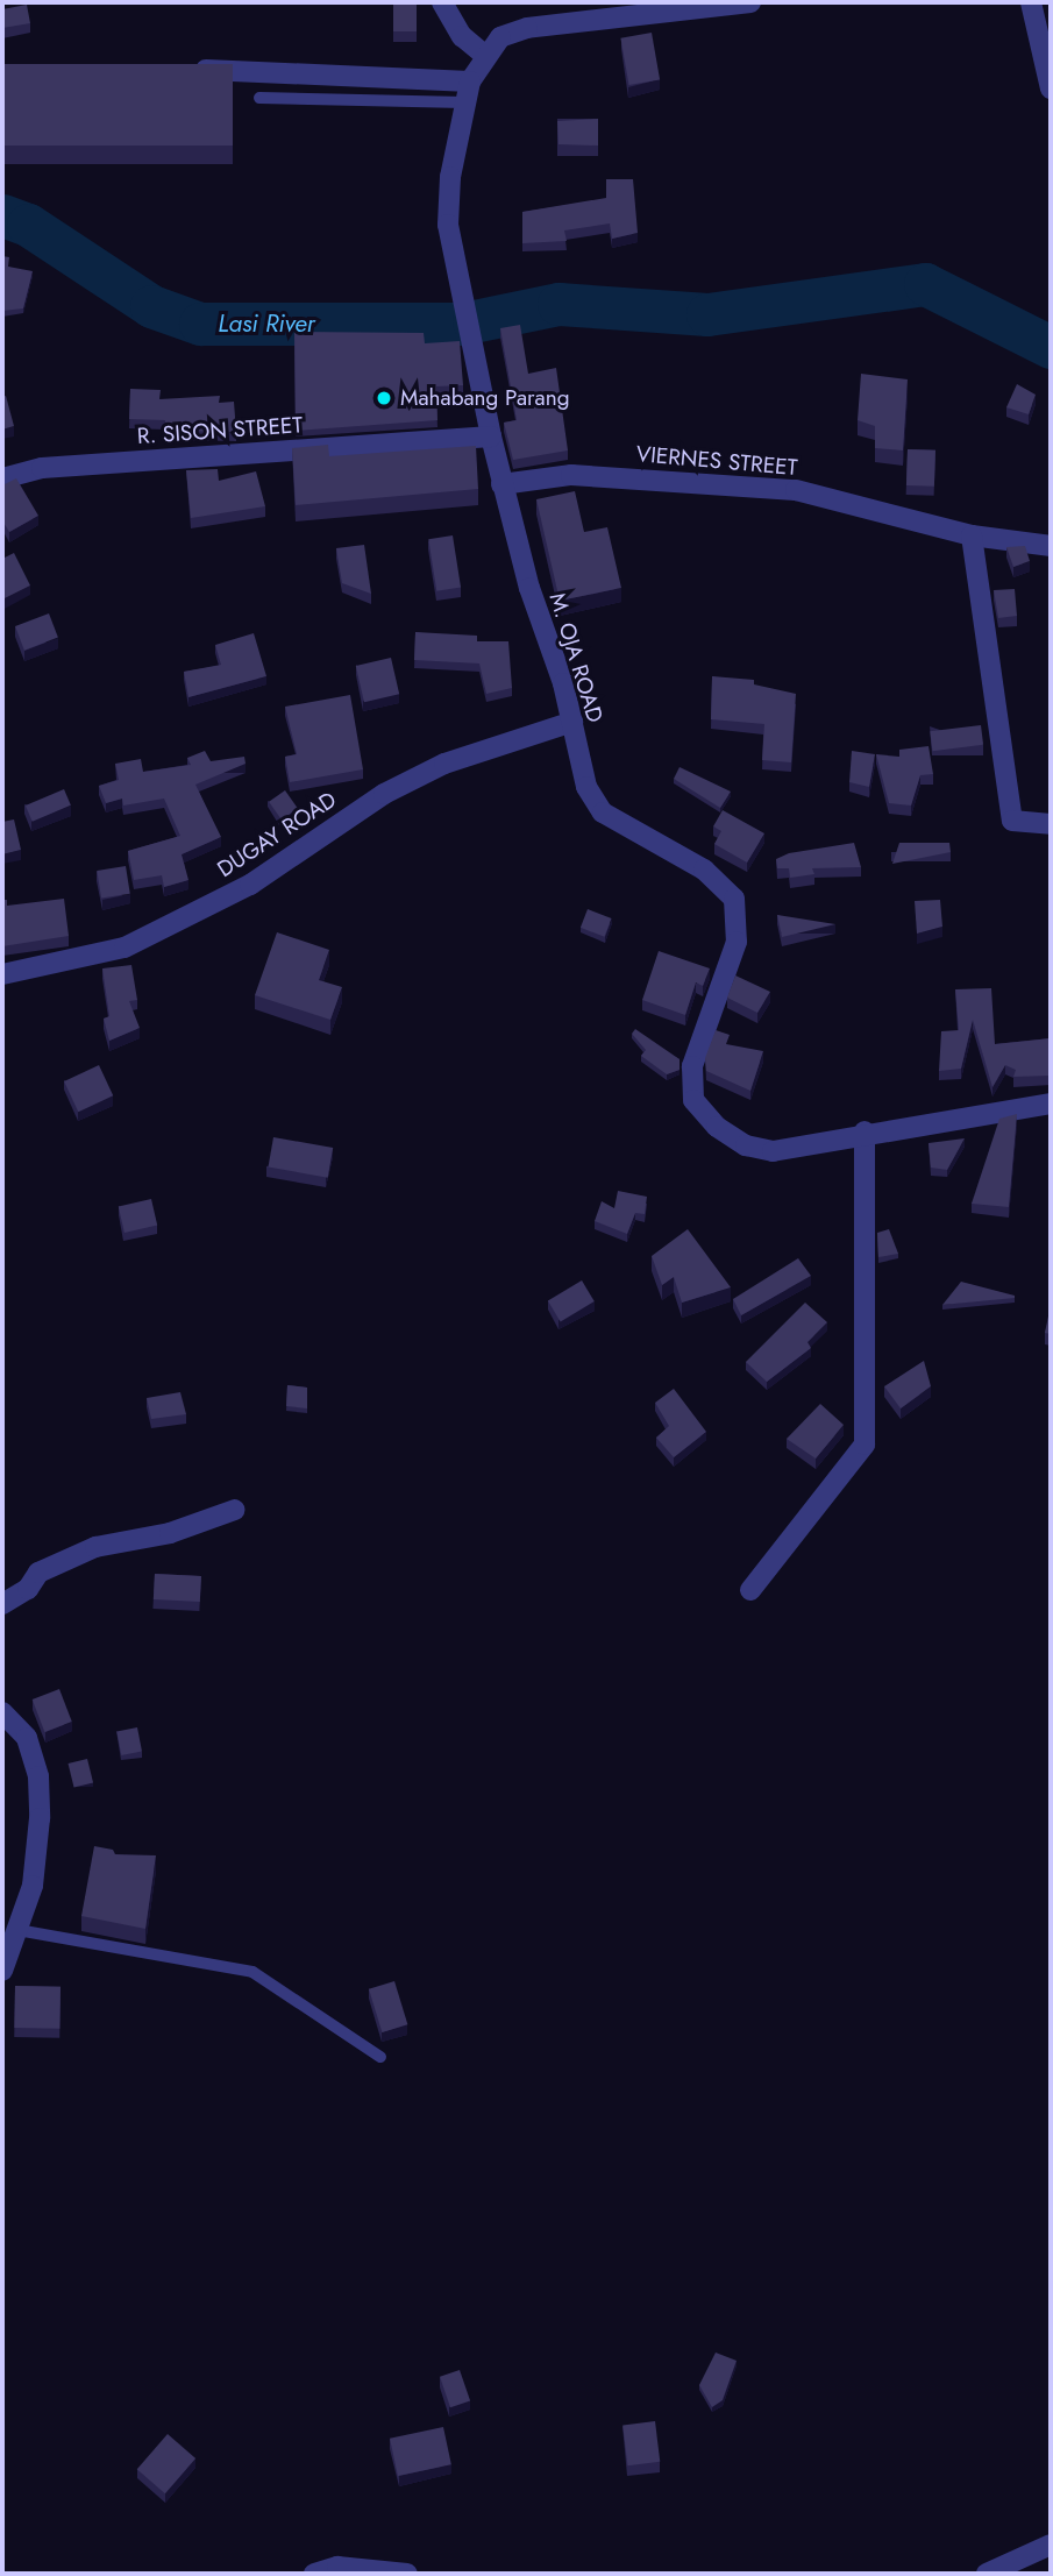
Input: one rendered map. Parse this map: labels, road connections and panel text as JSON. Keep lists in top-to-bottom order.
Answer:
{
  "streets": {
    "street": [
      "R. SISON STREET",
      "VIERNES STREET",
      "M. OJA ROAD",
      "DUGAY ROAD"
    ]
  },
  "crossings": [
    ["R. SISON STREET", "M. OJA ROAD"],
    ["VIERNES STREET", "M. OJA ROAD"],
    ["M. OJA ROAD", "DUGAY ROAD"]
  ],
  "water": ["Lasi River"],
  "places": ["Mahabang Parang"]
}
